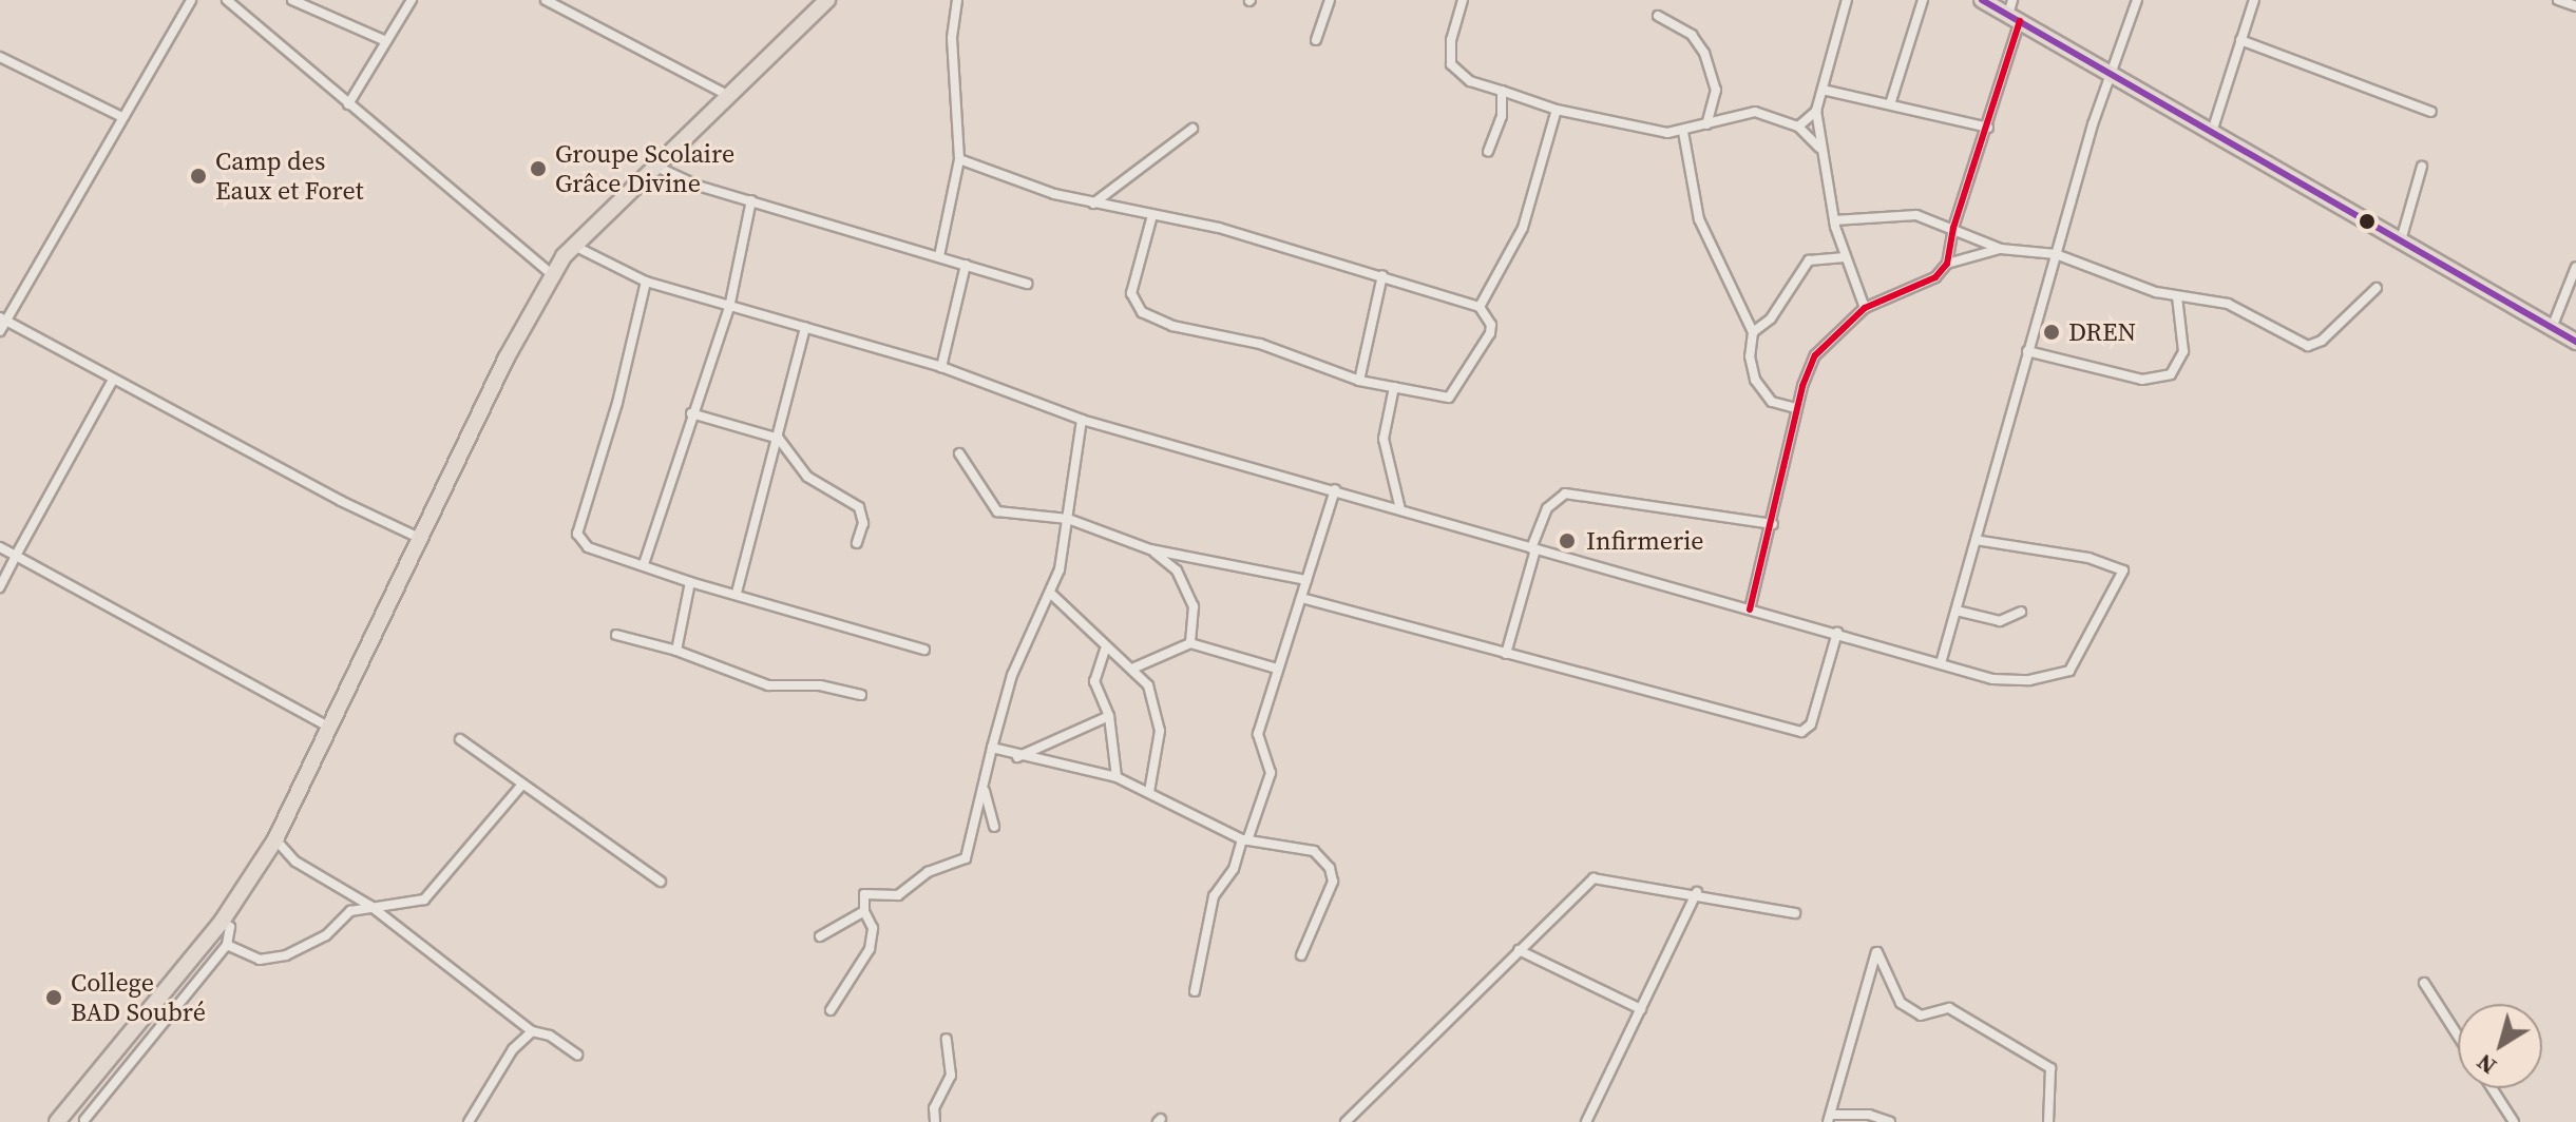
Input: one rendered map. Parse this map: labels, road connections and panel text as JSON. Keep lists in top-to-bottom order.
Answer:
{
  "places": [
    "Groupe Scolaire Grâce Divine",
    "Camp des Eaux et Foret",
    "DREN",
    "Infirmerie",
    "College BAD Soubré"
  ],
  "north": "bottom left"
}
